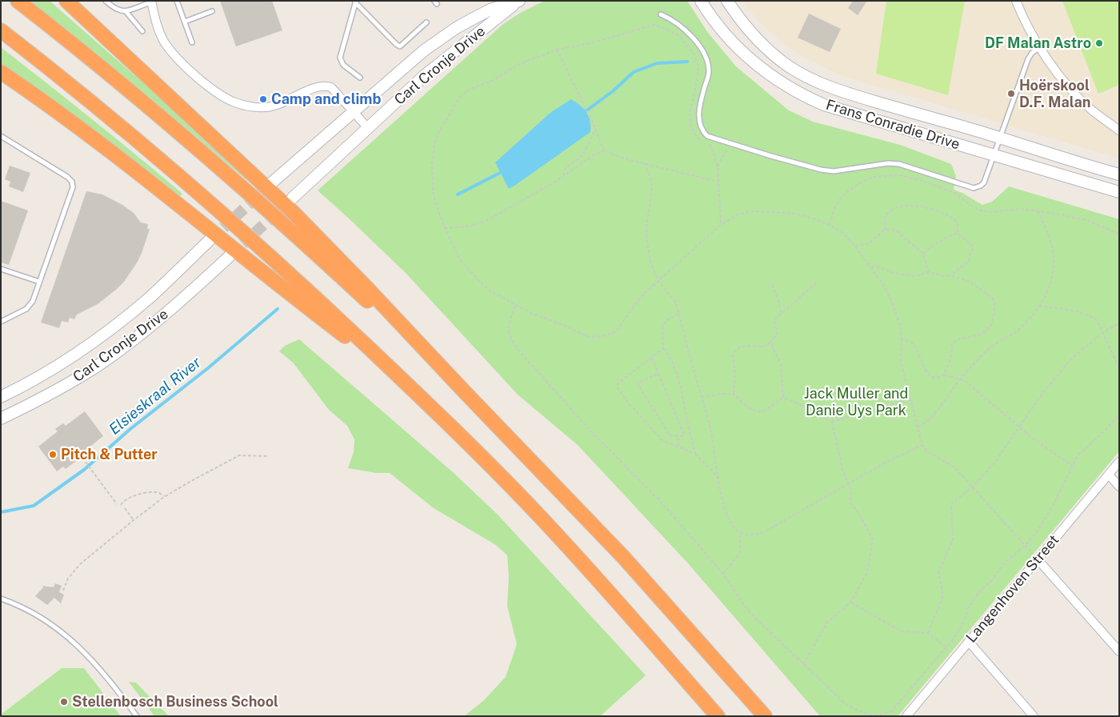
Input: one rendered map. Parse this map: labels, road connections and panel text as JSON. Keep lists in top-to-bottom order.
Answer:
{
  "streets": {
    "main road": ["Carl Cronje Drive", "Frans Conradie Drive"],
    "street": ["Langenhoven Street"]
  },
  "water": ["Elsieskraal River"],
  "parks": ["Jack Muller and Danie Uys Park"],
  "places": [
    "DF Malan Astro",
    "Hoërskool D.F. Malan",
    "Camp and climb",
    "Pitch & Putter",
    "Stellenbosch Business School"
  ]
}
